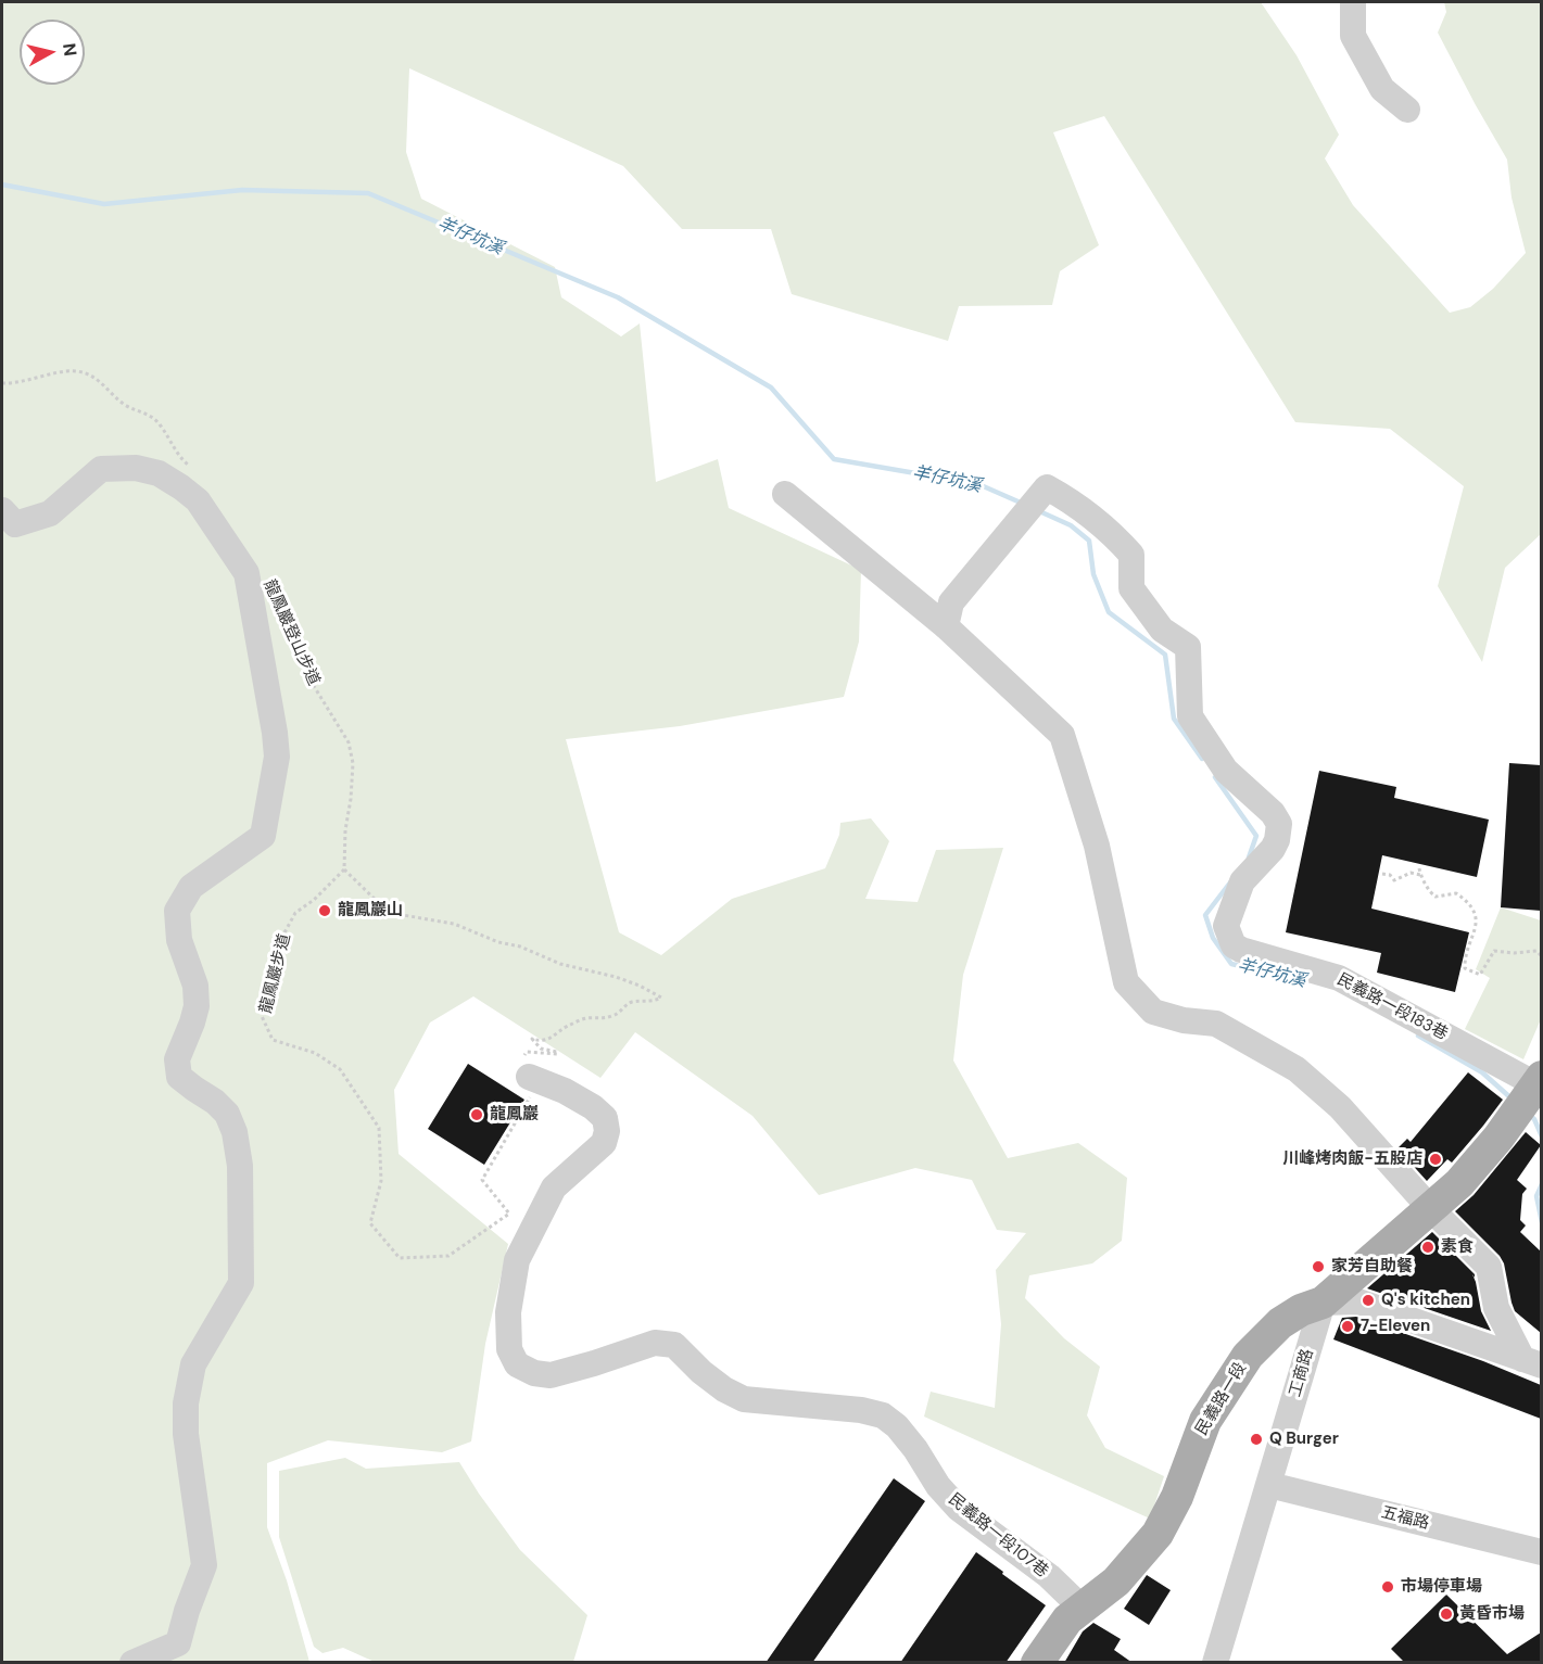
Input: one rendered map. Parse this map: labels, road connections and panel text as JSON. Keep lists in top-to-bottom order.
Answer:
{
  "streets": {
    "main road": ["民義路一段"],
    "street": [
      "民義路一段183巷",
      "工商路",
      "五福路",
      "民義路一段107巷"
    ],
    "path": ["龍鳳巖登山步道", "龍鳳巖步道"]
  },
  "crossings": [
    ["龍鳳巖登山步道", "龍鳳巖步道"],
    ["龍鳳巖步道", "民義路一段107巷"],
    ["民義路一段183巷", "民義路一段"],
    ["工商路", "民義路一段"],
    ["工商路", "五福路"],
    ["民義路一段", "民義路一段107巷"]
  ],
  "water": ["羊仔坑溪"],
  "places": [
    "龍鳳巖山",
    "龍鳳巖",
    "川峰烤肉飯-五股店",
    "素食",
    "家芳自助餐",
    "Q's kitchen",
    "7-Eleven",
    "Q Burger",
    "市場停車場",
    "黃昏市場"
  ],
  "north": "right"
}
